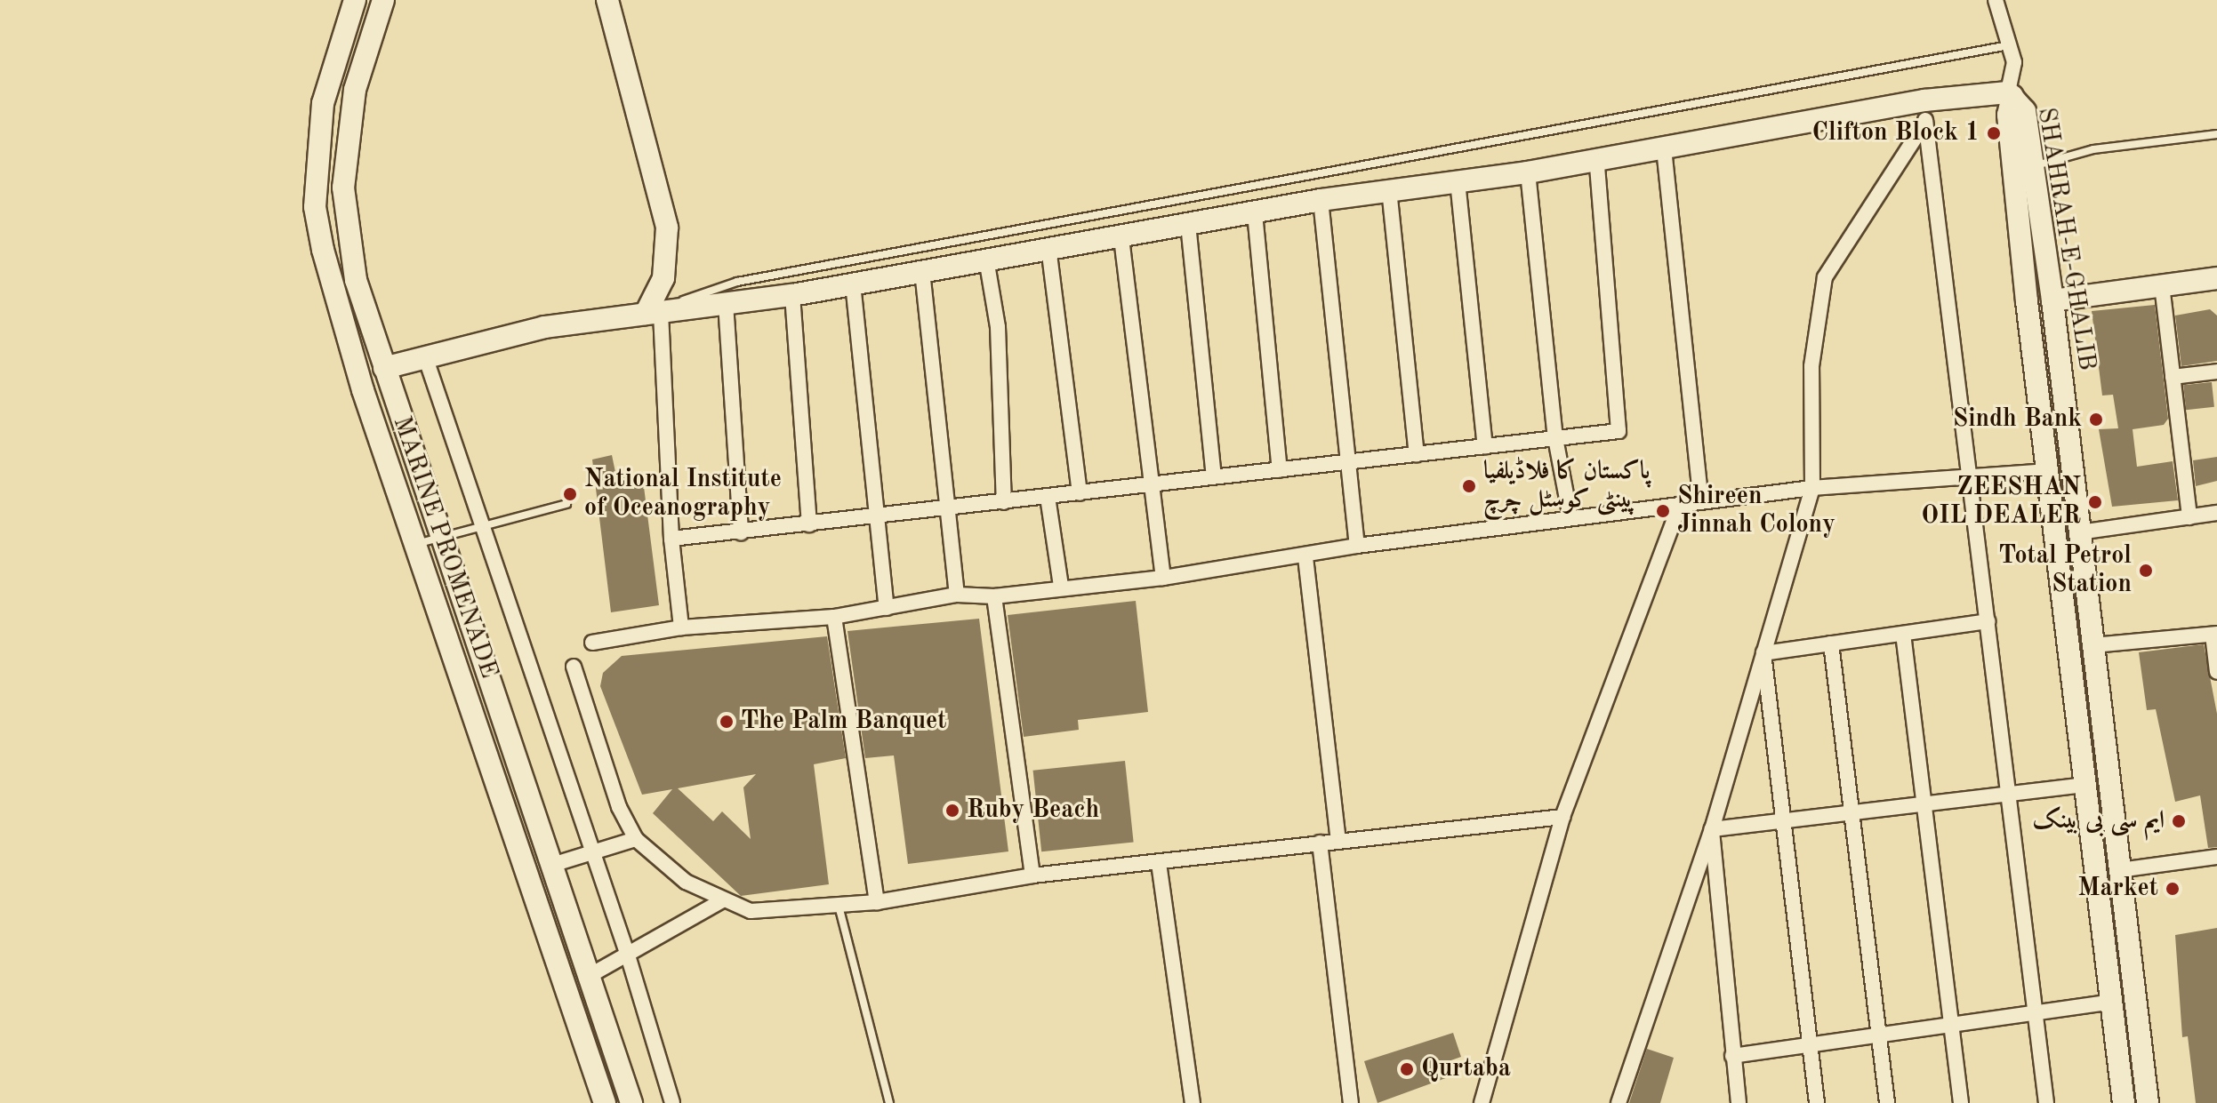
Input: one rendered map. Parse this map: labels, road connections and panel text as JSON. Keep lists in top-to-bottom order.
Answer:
{
  "streets": {
    "main road": ["SHAHRAH-E-GHALIB", "MARINE PROMENADE"]
  },
  "places": [
    "Clifton Block 1",
    "Sindh Bank",
    "پاکستان کا فلاڈیلفیا پینٹی کوسٹل چرچ",
    "National Institute of Oceanography",
    "ZEESHAN OIL DEALER",
    "Shireen Jinnah Colony",
    "Total Petrol Station",
    "The Palm Banquet",
    "Ruby Beach",
    "ایم سی بی بینک",
    "Market",
    "Qurtaba"
  ]
}
